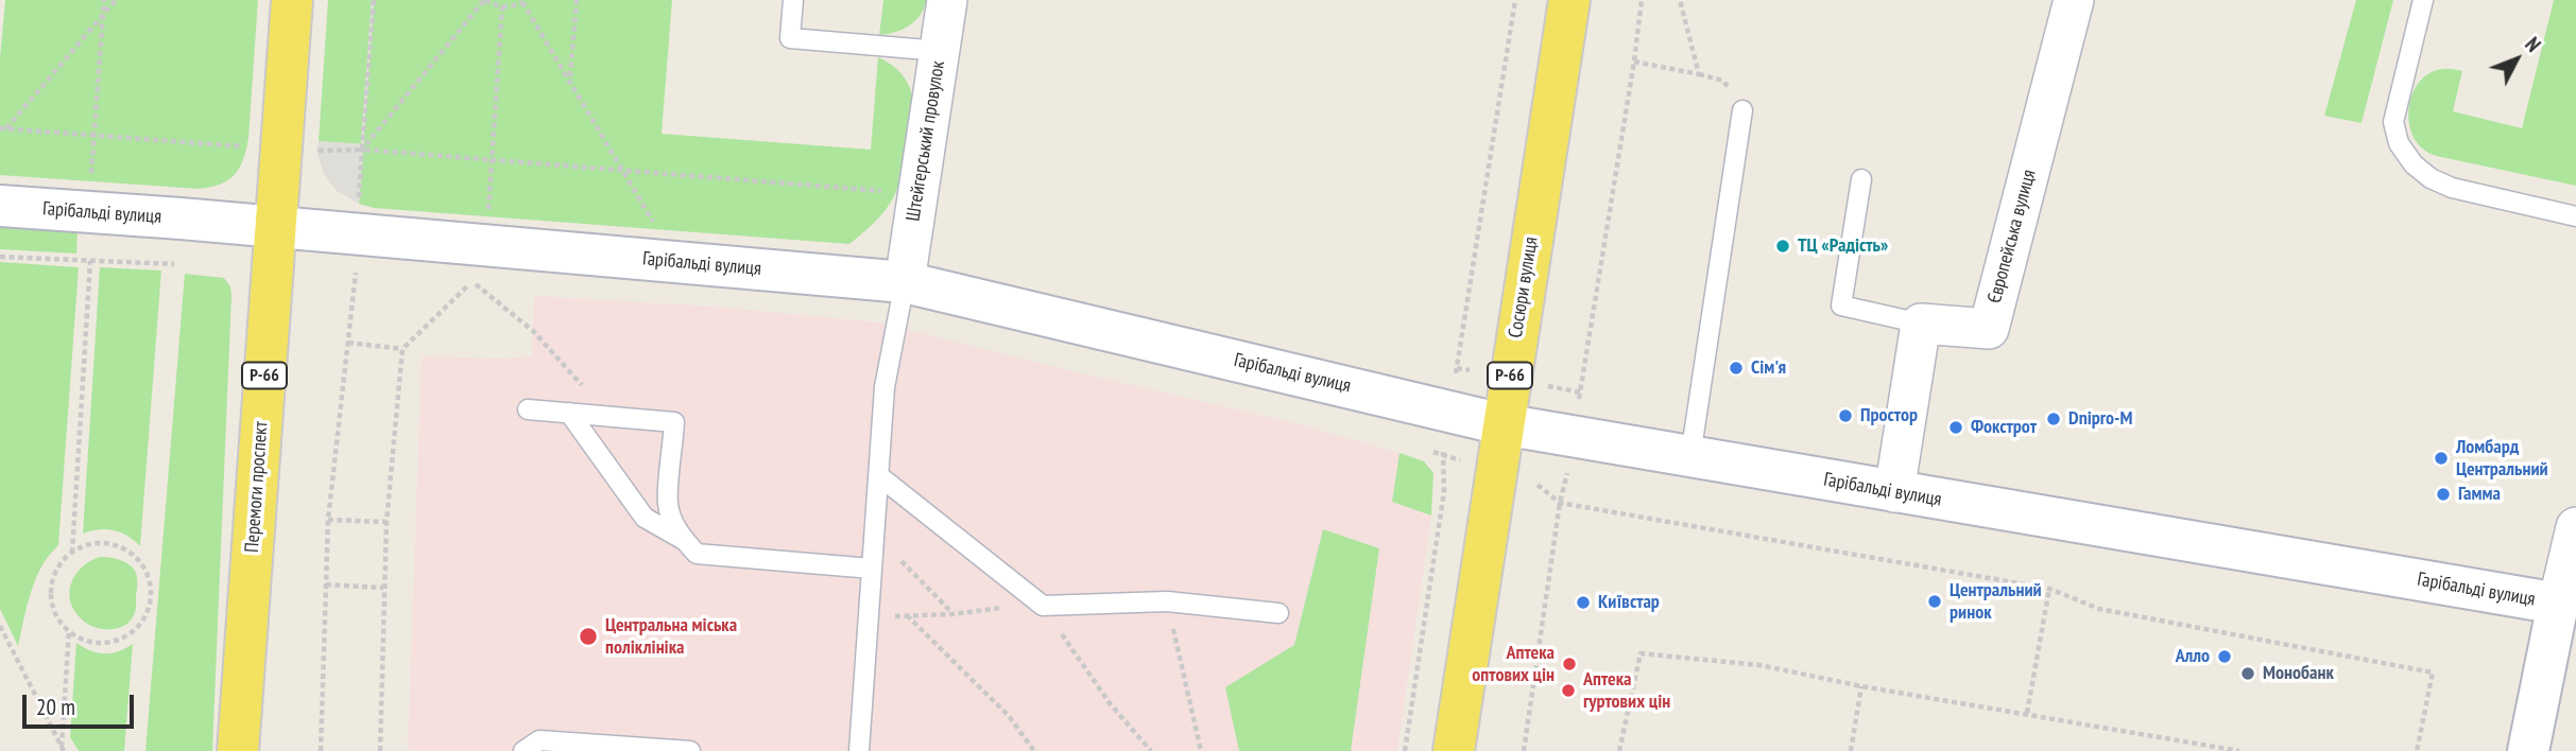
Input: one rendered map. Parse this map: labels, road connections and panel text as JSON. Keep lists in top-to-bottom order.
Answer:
{
  "streets": {
    "main road": [
      "Гарібальді вулиця",
      "Сосюри вулиця",
      "Р-66",
      "Перемоги проспект"
    ],
    "street": ["Штейгерський провулок", "Європейська вулиця"]
  },
  "crossings": [
    ["Штейгерський провулок", "Гарібальді вулиця"],
    ["Гарібальді вулиця", "Сосюри вулиця"],
    ["Гарібальді вулиця", "Перемоги проспект"]
  ],
  "places": [
    "ТЦ «Радість»",
    "Сім'я",
    "Простор",
    "Dnipro-M",
    "Фокстрот",
    "Ломбард Центральний",
    "Гамма",
    "Центральний ринок",
    "Київстар",
    "Центральна міська полiклiнiка",
    "Алло",
    "Аптека оптових цін",
    "Монобанк",
    "Аптека гуртових цін"
  ],
  "scale_bar": "20 m",
  "north": "top right"
}
